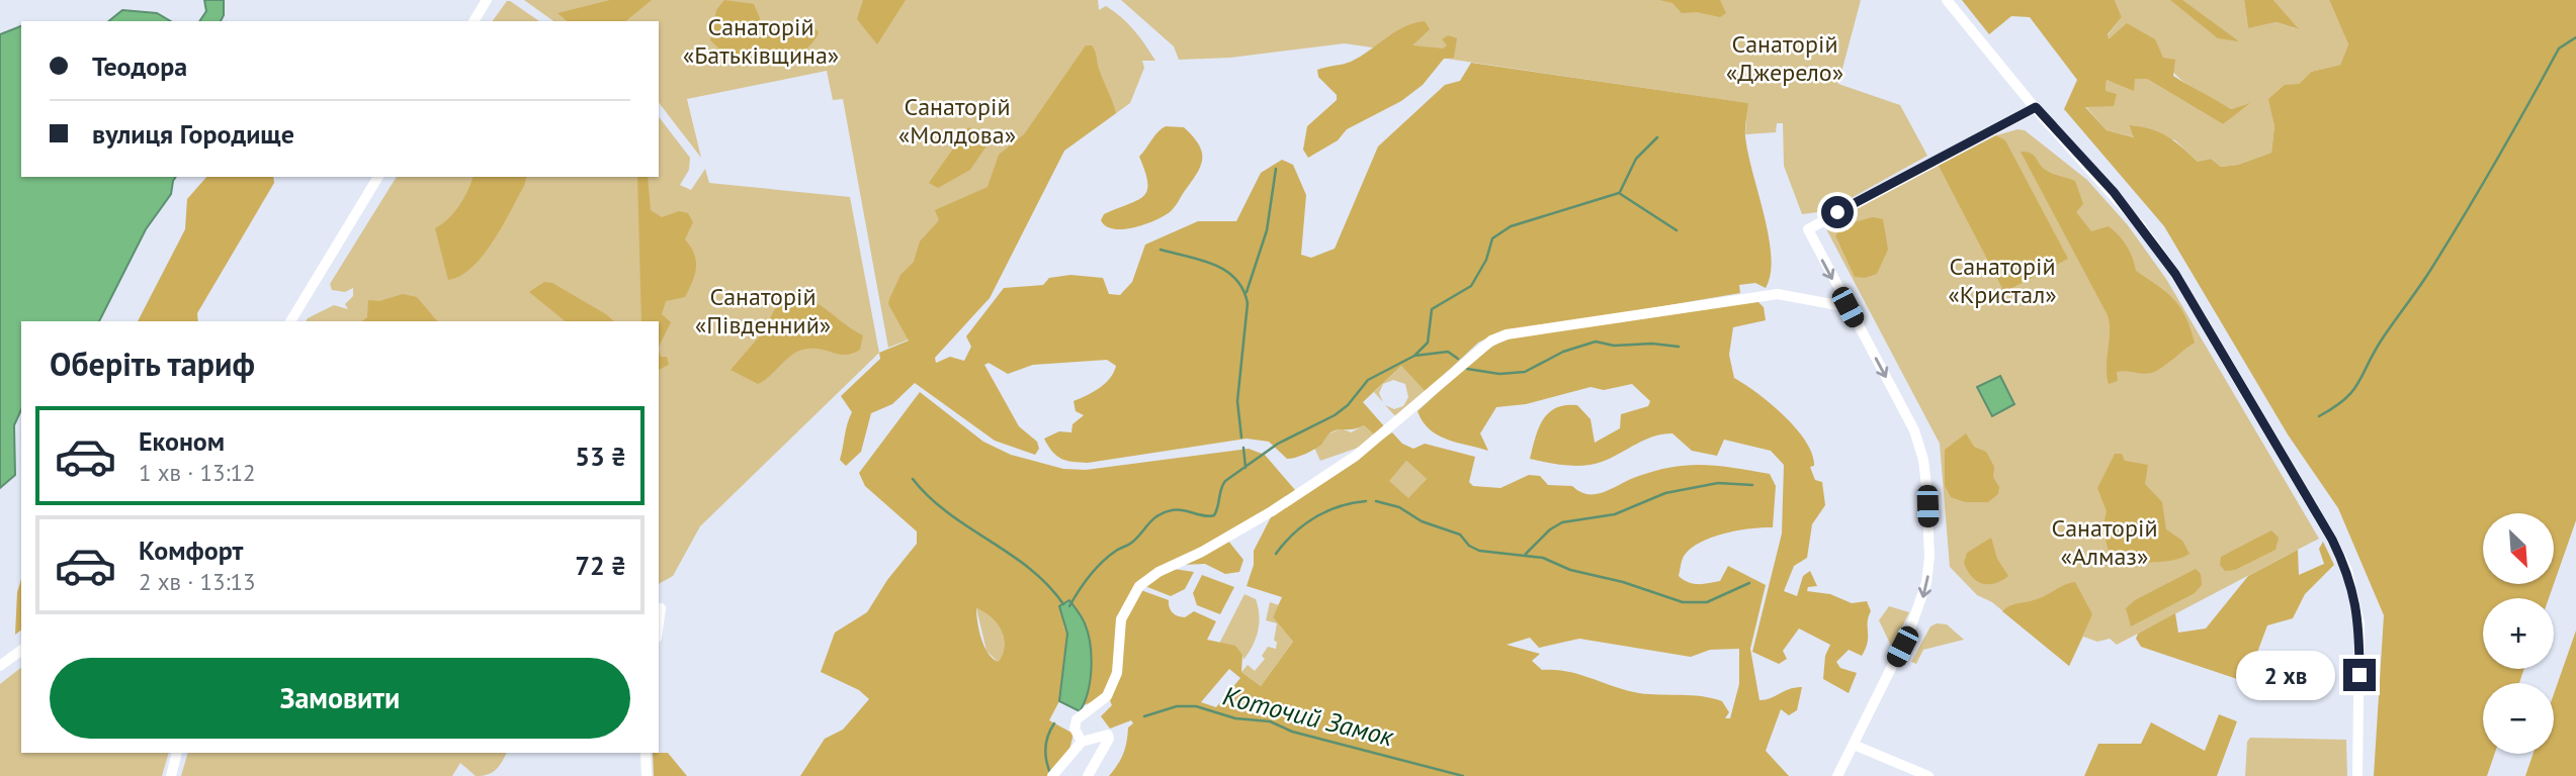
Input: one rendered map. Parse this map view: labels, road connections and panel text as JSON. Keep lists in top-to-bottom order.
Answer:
{
  "water": ["Коточий Замок"],
  "parks": [
    "Санаторій «Батьківщина»",
    "Санаторій «Джерело»",
    "Санаторій «Молдова»",
    "Санаторій «Кристал»",
    "Санаторій «Південний»",
    "Санаторій «Алмаз»"
  ],
  "north": "bottom right",
  "page": {
    "banner": ["Теодора", "вулиця Городище"],
    "heading": "Оберіть тариф",
    "list": [
      {
        "name": "Економ",
        "note": "1 хв · 13:12",
        "value": "53 ₴"
      },
      {
        "name": "Комфорт",
        "note": "2 хв · 13:13",
        "value": "72 ₴"
      }
    ],
    "map_buttons": ["+", "−"],
    "buttons": "Замовити",
    "bubble": "2 хв"
  }
}
